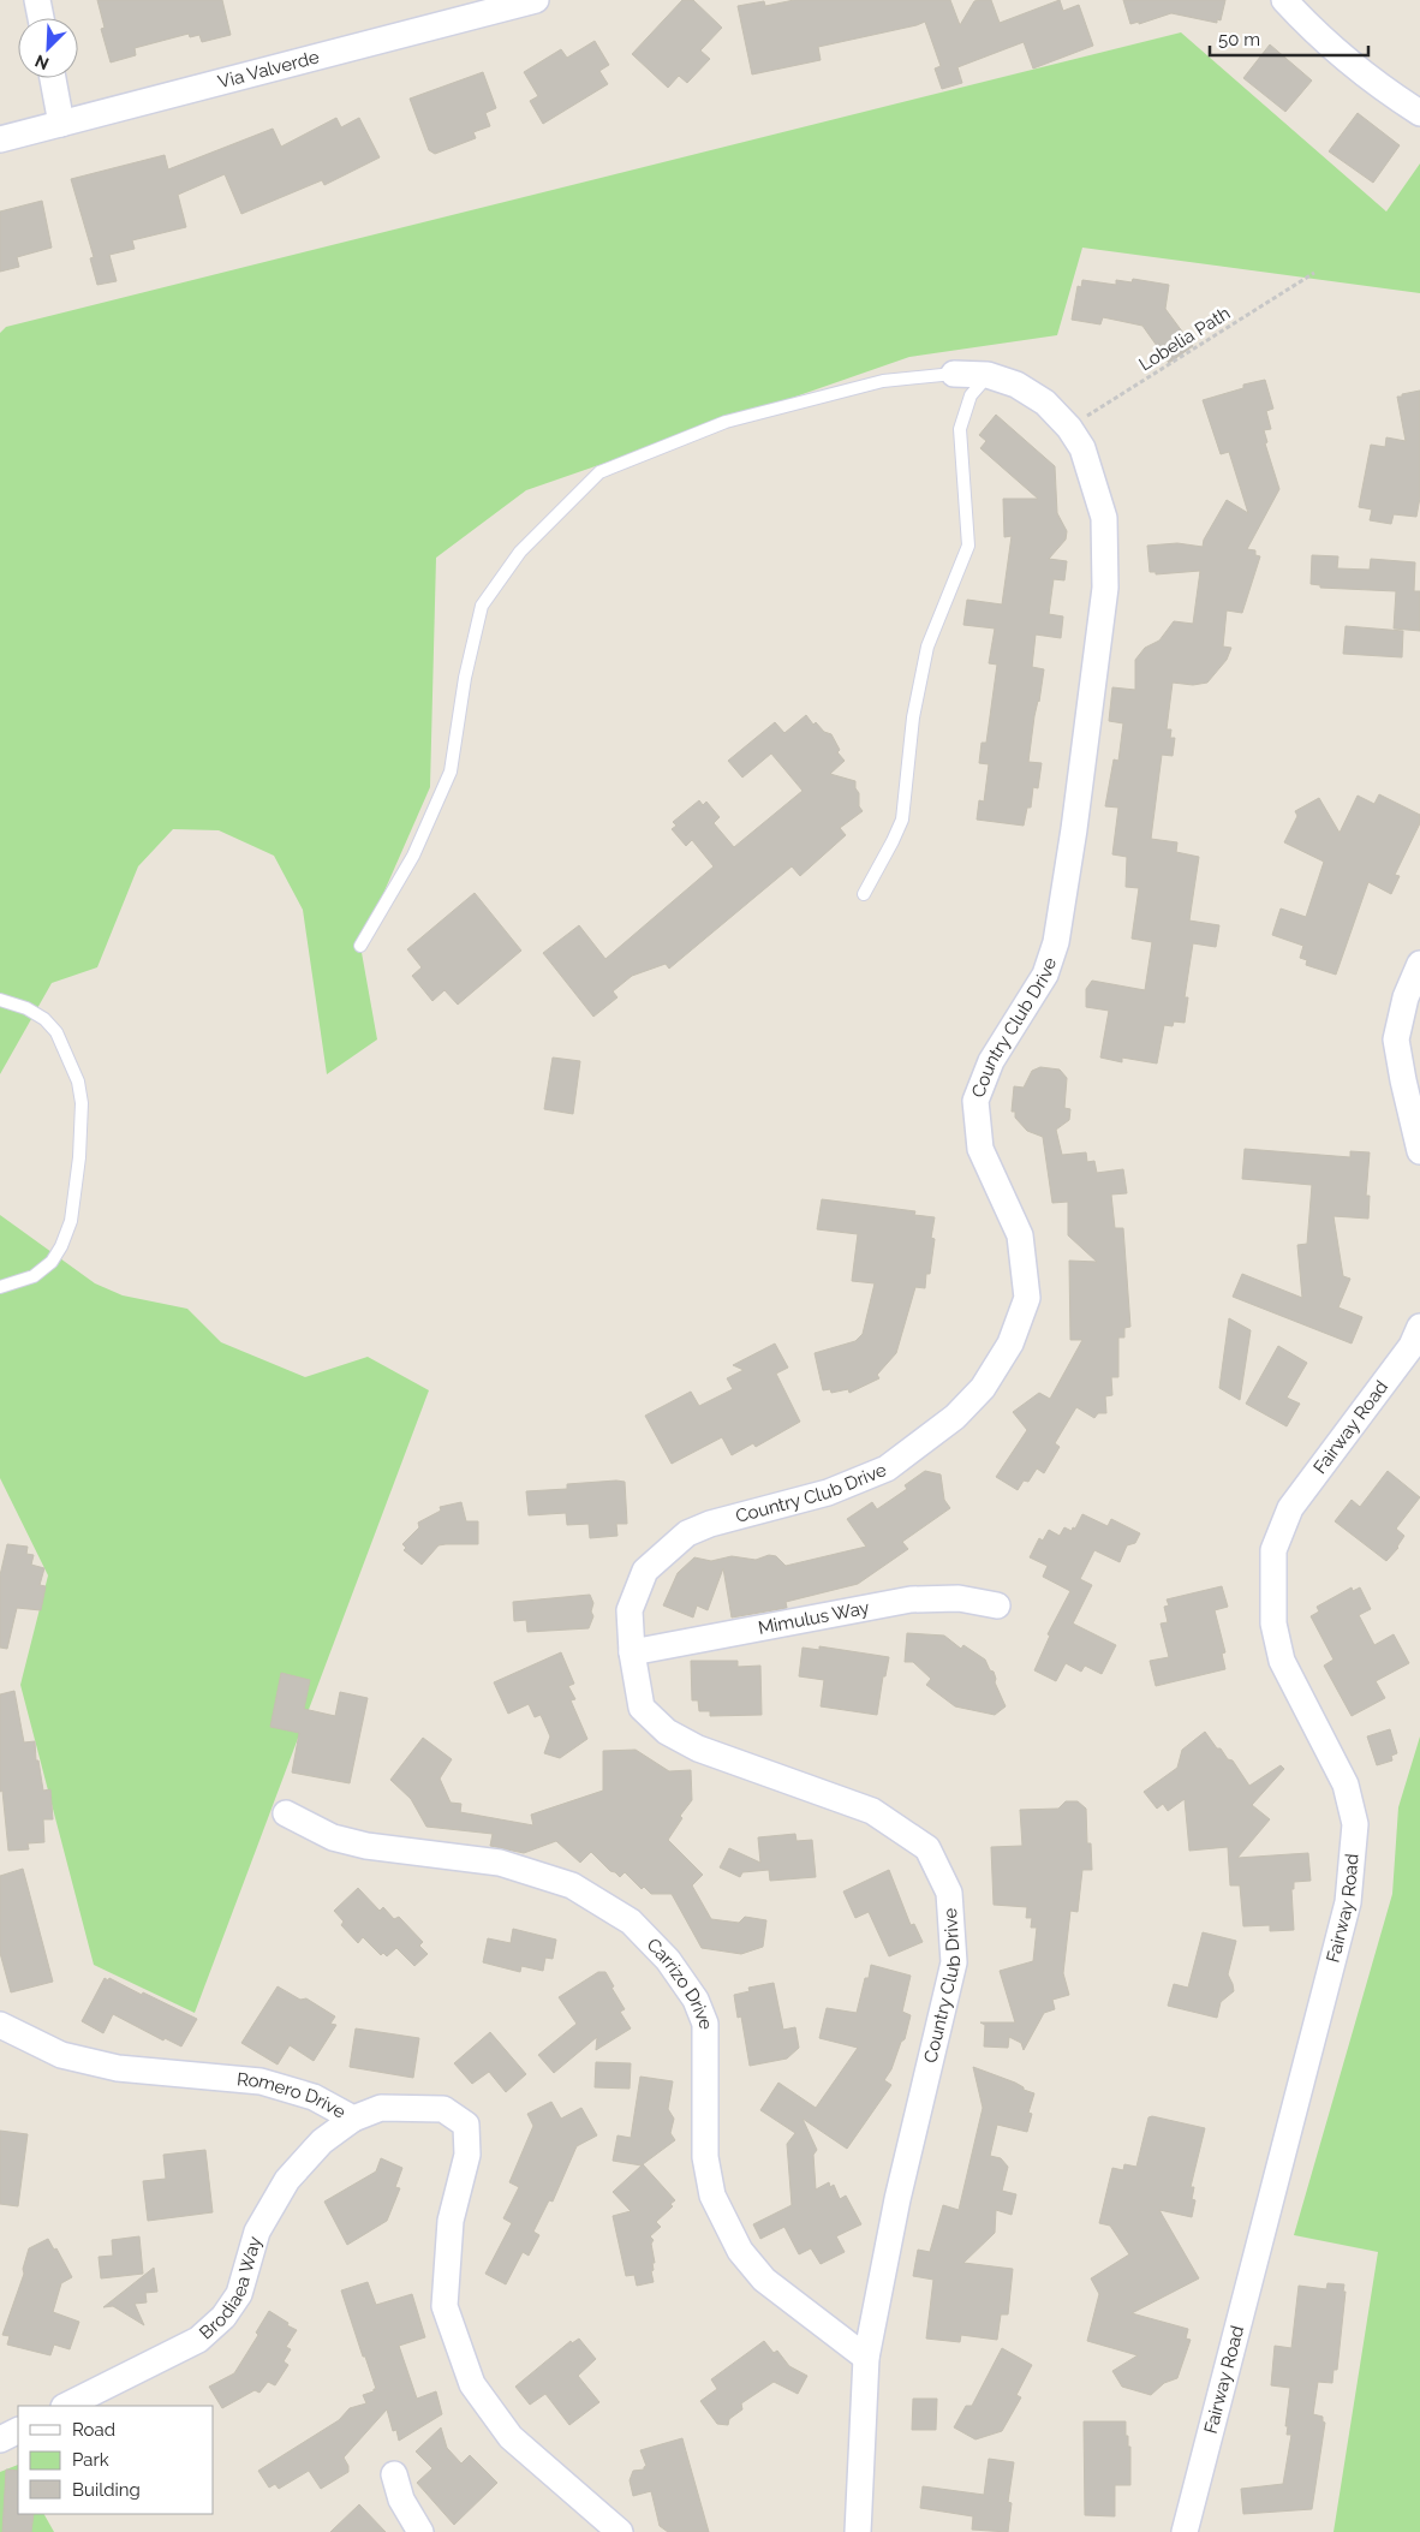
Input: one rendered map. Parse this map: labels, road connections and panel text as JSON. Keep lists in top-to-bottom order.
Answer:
{
  "streets": {
    "street": [
      "Via Valverde",
      "Country Club Drive",
      "Fairway Road",
      "Mimulus Way",
      "Carrizo Drive",
      "Romero Drive",
      "Brodiaea Way"
    ],
    "path": ["Lobelia Path"]
  },
  "crossings": [
    ["Lobelia Path", "Country Club Drive"],
    ["Country Club Drive", "Mimulus Way"],
    ["Country Club Drive", "Carrizo Drive"],
    ["Romero Drive", "Brodiaea Way"]
  ],
  "legend": ["Road", "Park", "Building"],
  "scale_bar": "50 m",
  "north": "bottom left"
}
